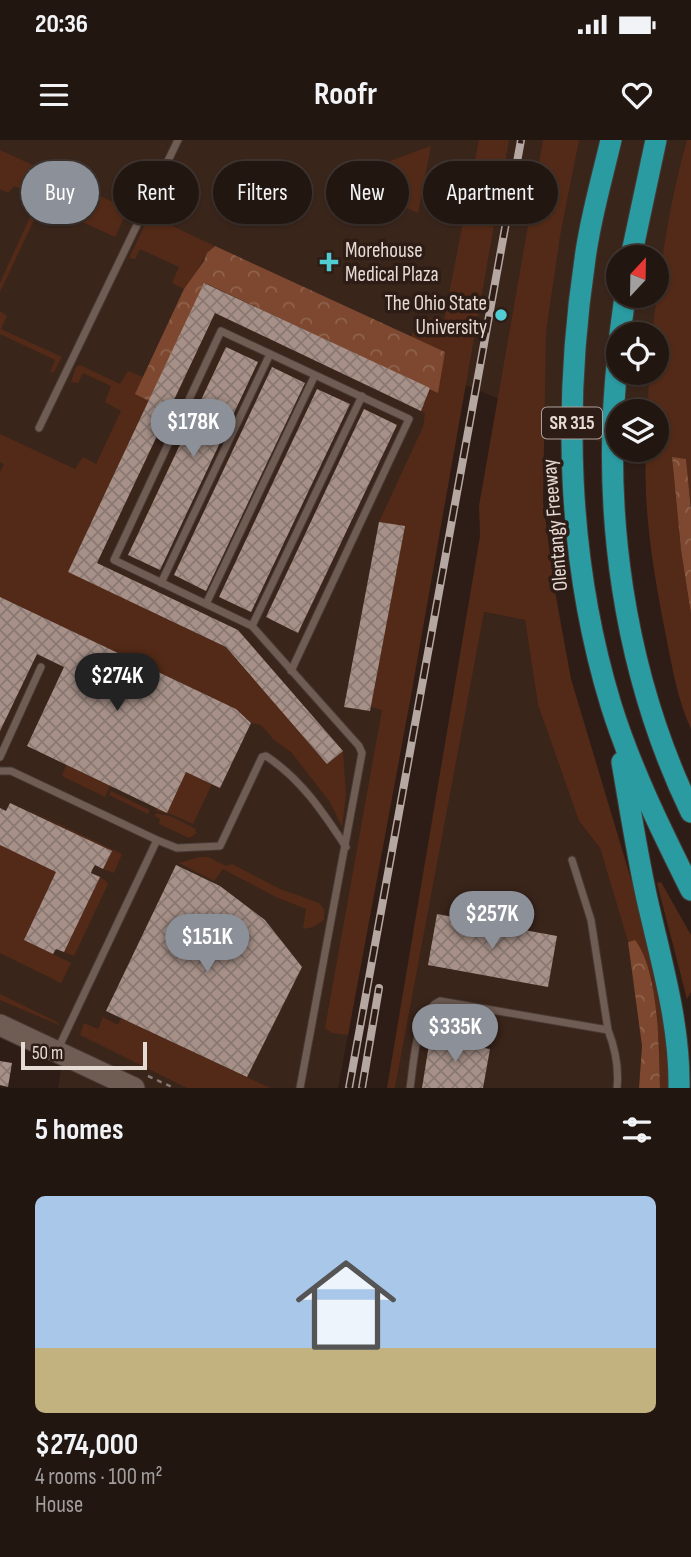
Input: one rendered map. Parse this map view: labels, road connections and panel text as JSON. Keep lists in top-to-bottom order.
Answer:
{
  "streets": {
    "highway": ["SR 315", "Olentangy Freeway"]
  },
  "places": {
    "health": ["Morehouse Medical Plaza"],
    "other": ["The Ohio State University"]
  },
  "scale_bar": "50 m",
  "north": "top",
  "page": {
    "status": "20:36",
    "header": "Roofr",
    "chip": [
      "Buy",
      "Rent",
      "Filters",
      "New",
      "Apartment"
    ],
    "price": [
      "$178K",
      "$274K",
      "$257K",
      "$151K",
      "$335K"
    ],
    "scale": "50 m",
    "heading": "5 homes",
    "list": [
      {
        "name": "$274,000",
        "note": "4 rooms · 100 m² · House"
      }
    ]
  }
}
